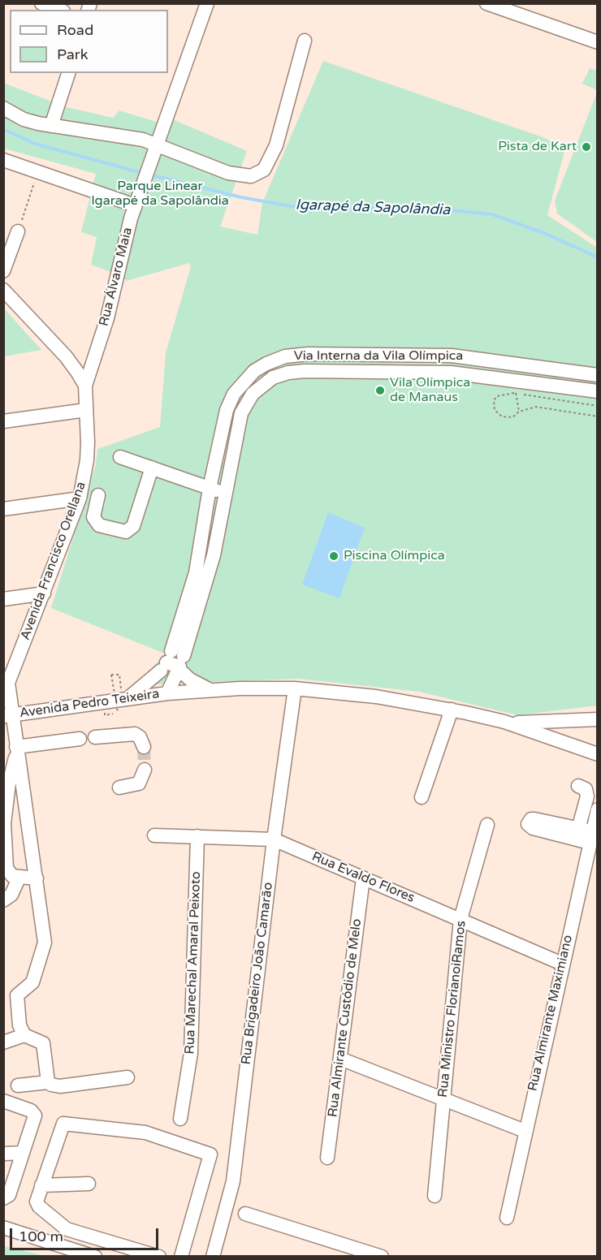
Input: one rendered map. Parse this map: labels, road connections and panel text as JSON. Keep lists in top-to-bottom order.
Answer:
{
  "streets": {
    "street": [
      "Rua Álvaro Maia",
      "Via Interna da Vila Olímpica",
      "Avenida Francisco Orellana",
      "Avenida Pedro Teixeira",
      "Rua Evaldo Flores",
      "Rua Marechal Amaral Peixoto",
      "Rua Brigadeiro João Camarão",
      "Rua Ministro FlorianoiRamos",
      "Rua Almirante Maximiano",
      "Rua Almirante Custódio de Melo"
    ]
  },
  "crossings": [
    ["Rua Álvaro Maia", "Avenida Francisco Orellana"],
    ["Via Interna da Vila Olímpica", "Avenida Pedro Teixeira"],
    ["Avenida Francisco Orellana", "Avenida Pedro Teixeira"],
    ["Avenida Pedro Teixeira", "Rua Brigadeiro João Camarão"],
    ["Rua Evaldo Flores", "Rua Marechal Amaral Peixoto"],
    ["Rua Evaldo Flores", "Rua Brigadeiro João Camarão"],
    ["Rua Evaldo Flores", "Rua Ministro FlorianoiRamos"],
    ["Rua Evaldo Flores", "Rua Almirante Maximiano"],
    ["Rua Evaldo Flores", "Rua Almirante Custódio de Melo"]
  ],
  "water": ["Igarapé da Sapolândia"],
  "parks": ["Parque Linear Igarapé da Sapolândia"],
  "places": ["Pista de Kart", "Vila Olímpica de Manaus", "Piscina Olímpica"],
  "legend": ["Road", "Park"],
  "scale_bar": "100 m"
}
